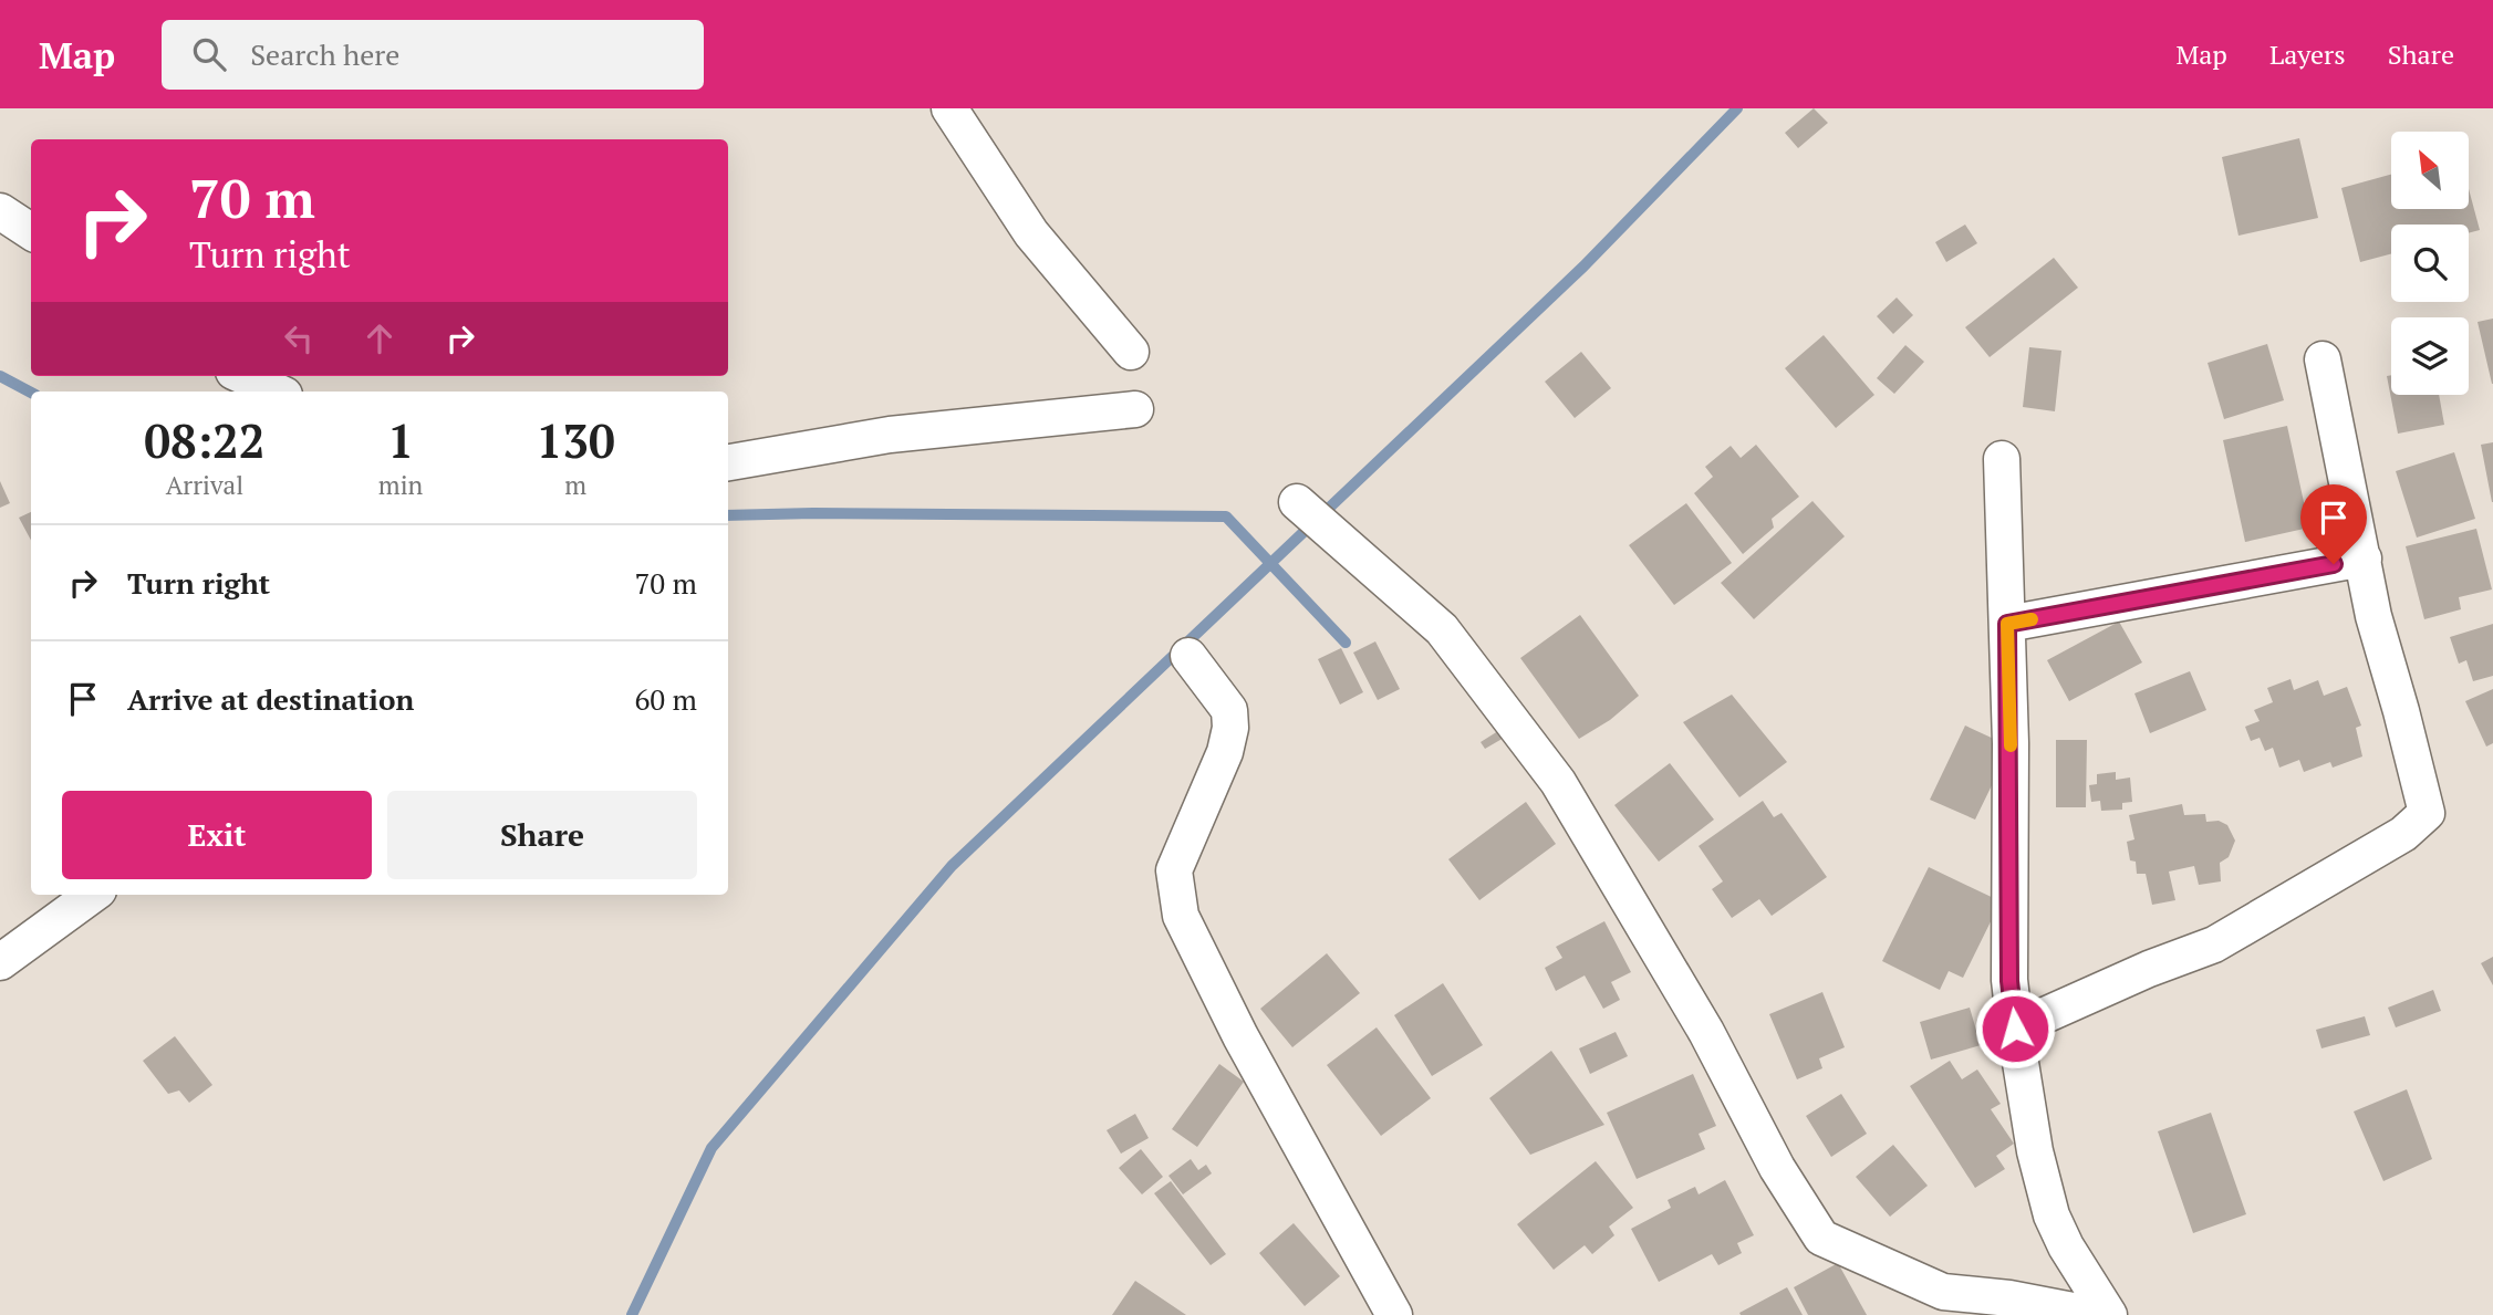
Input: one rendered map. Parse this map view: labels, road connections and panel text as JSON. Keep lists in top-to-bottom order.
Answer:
{
  "north": "top left",
  "page": {
    "header": "Map",
    "search": "Search here",
    "nav": ["Map", "Layers", "Share"],
    "turn": ["70 m", "Turn right"],
    "eta": [
      "08:22",
      "Arrival",
      "1",
      "min",
      "130",
      "m"
    ],
    "list": [
      {
        "name": "Turn right",
        "value": "70 m"
      },
      {
        "name": "Arrive at destination",
        "value": "60 m"
      }
    ],
    "buttons": ["Exit", "Share"]
  }
}
